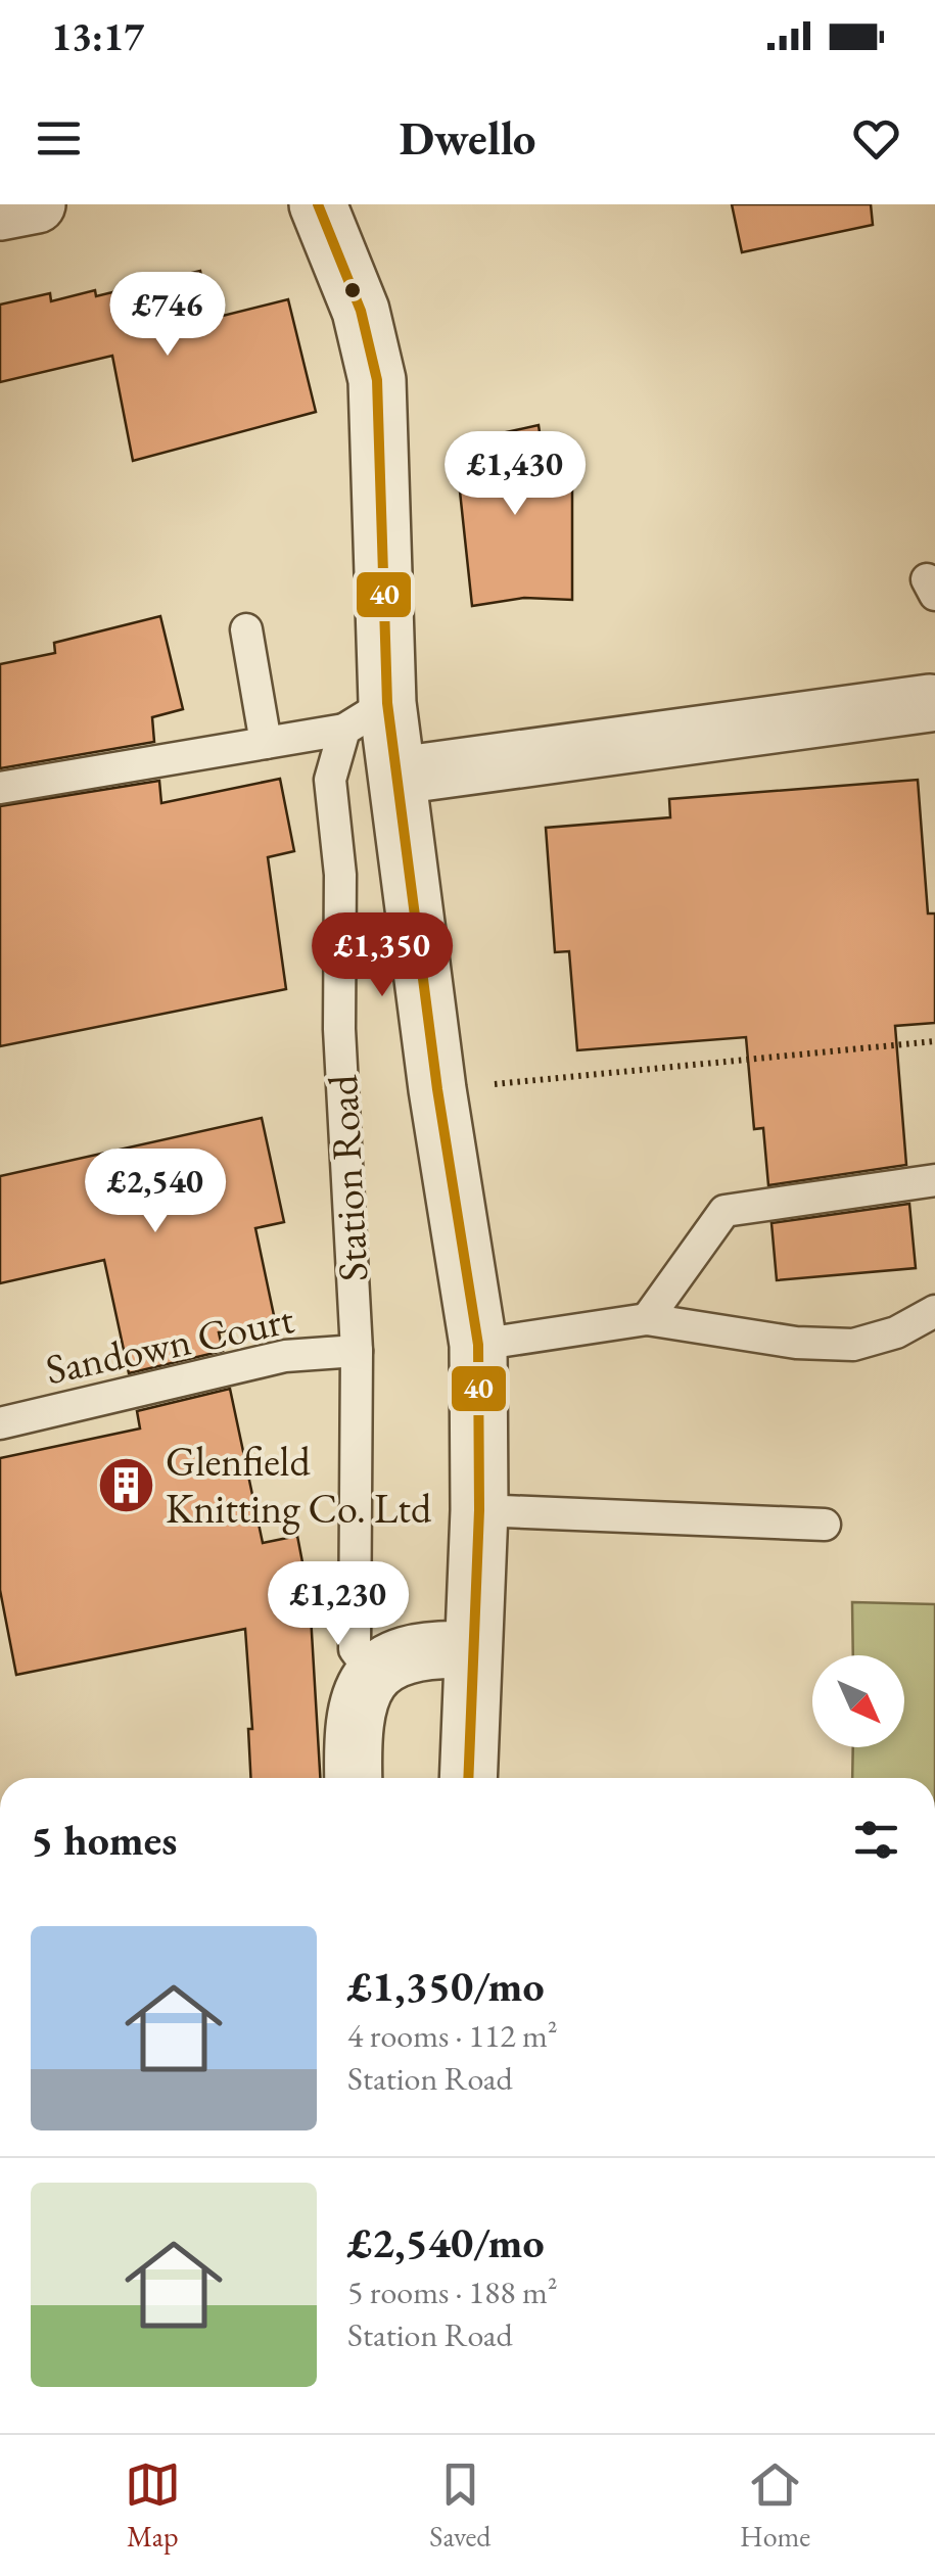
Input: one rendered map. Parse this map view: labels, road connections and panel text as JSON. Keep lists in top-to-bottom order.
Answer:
{
  "streets": {
    "street": ["Station Road"],
    "lane": ["Sandown Court"]
  },
  "crossings": [
    ["Station Road", "Sandown Court"]
  ],
  "places": {
    "building": ["Glenfield Knitting Co. Ltd"]
  },
  "lines": ["transit line 40"],
  "north": "bottom right",
  "page": {
    "status": "13:17",
    "header": "Dwello",
    "price": [
      "£746",
      "£1,430",
      "£1,350",
      "£2,540",
      "£1,230"
    ],
    "heading": "5 homes",
    "list": [
      {
        "name": "£1,350/mo",
        "note": "4 rooms · 112 m² · Station Road"
      },
      {
        "name": "£2,540/mo",
        "note": "5 rooms · 188 m² · Station Road"
      }
    ],
    "tabs": ["Map", "Saved", "Home"]
  }
}
